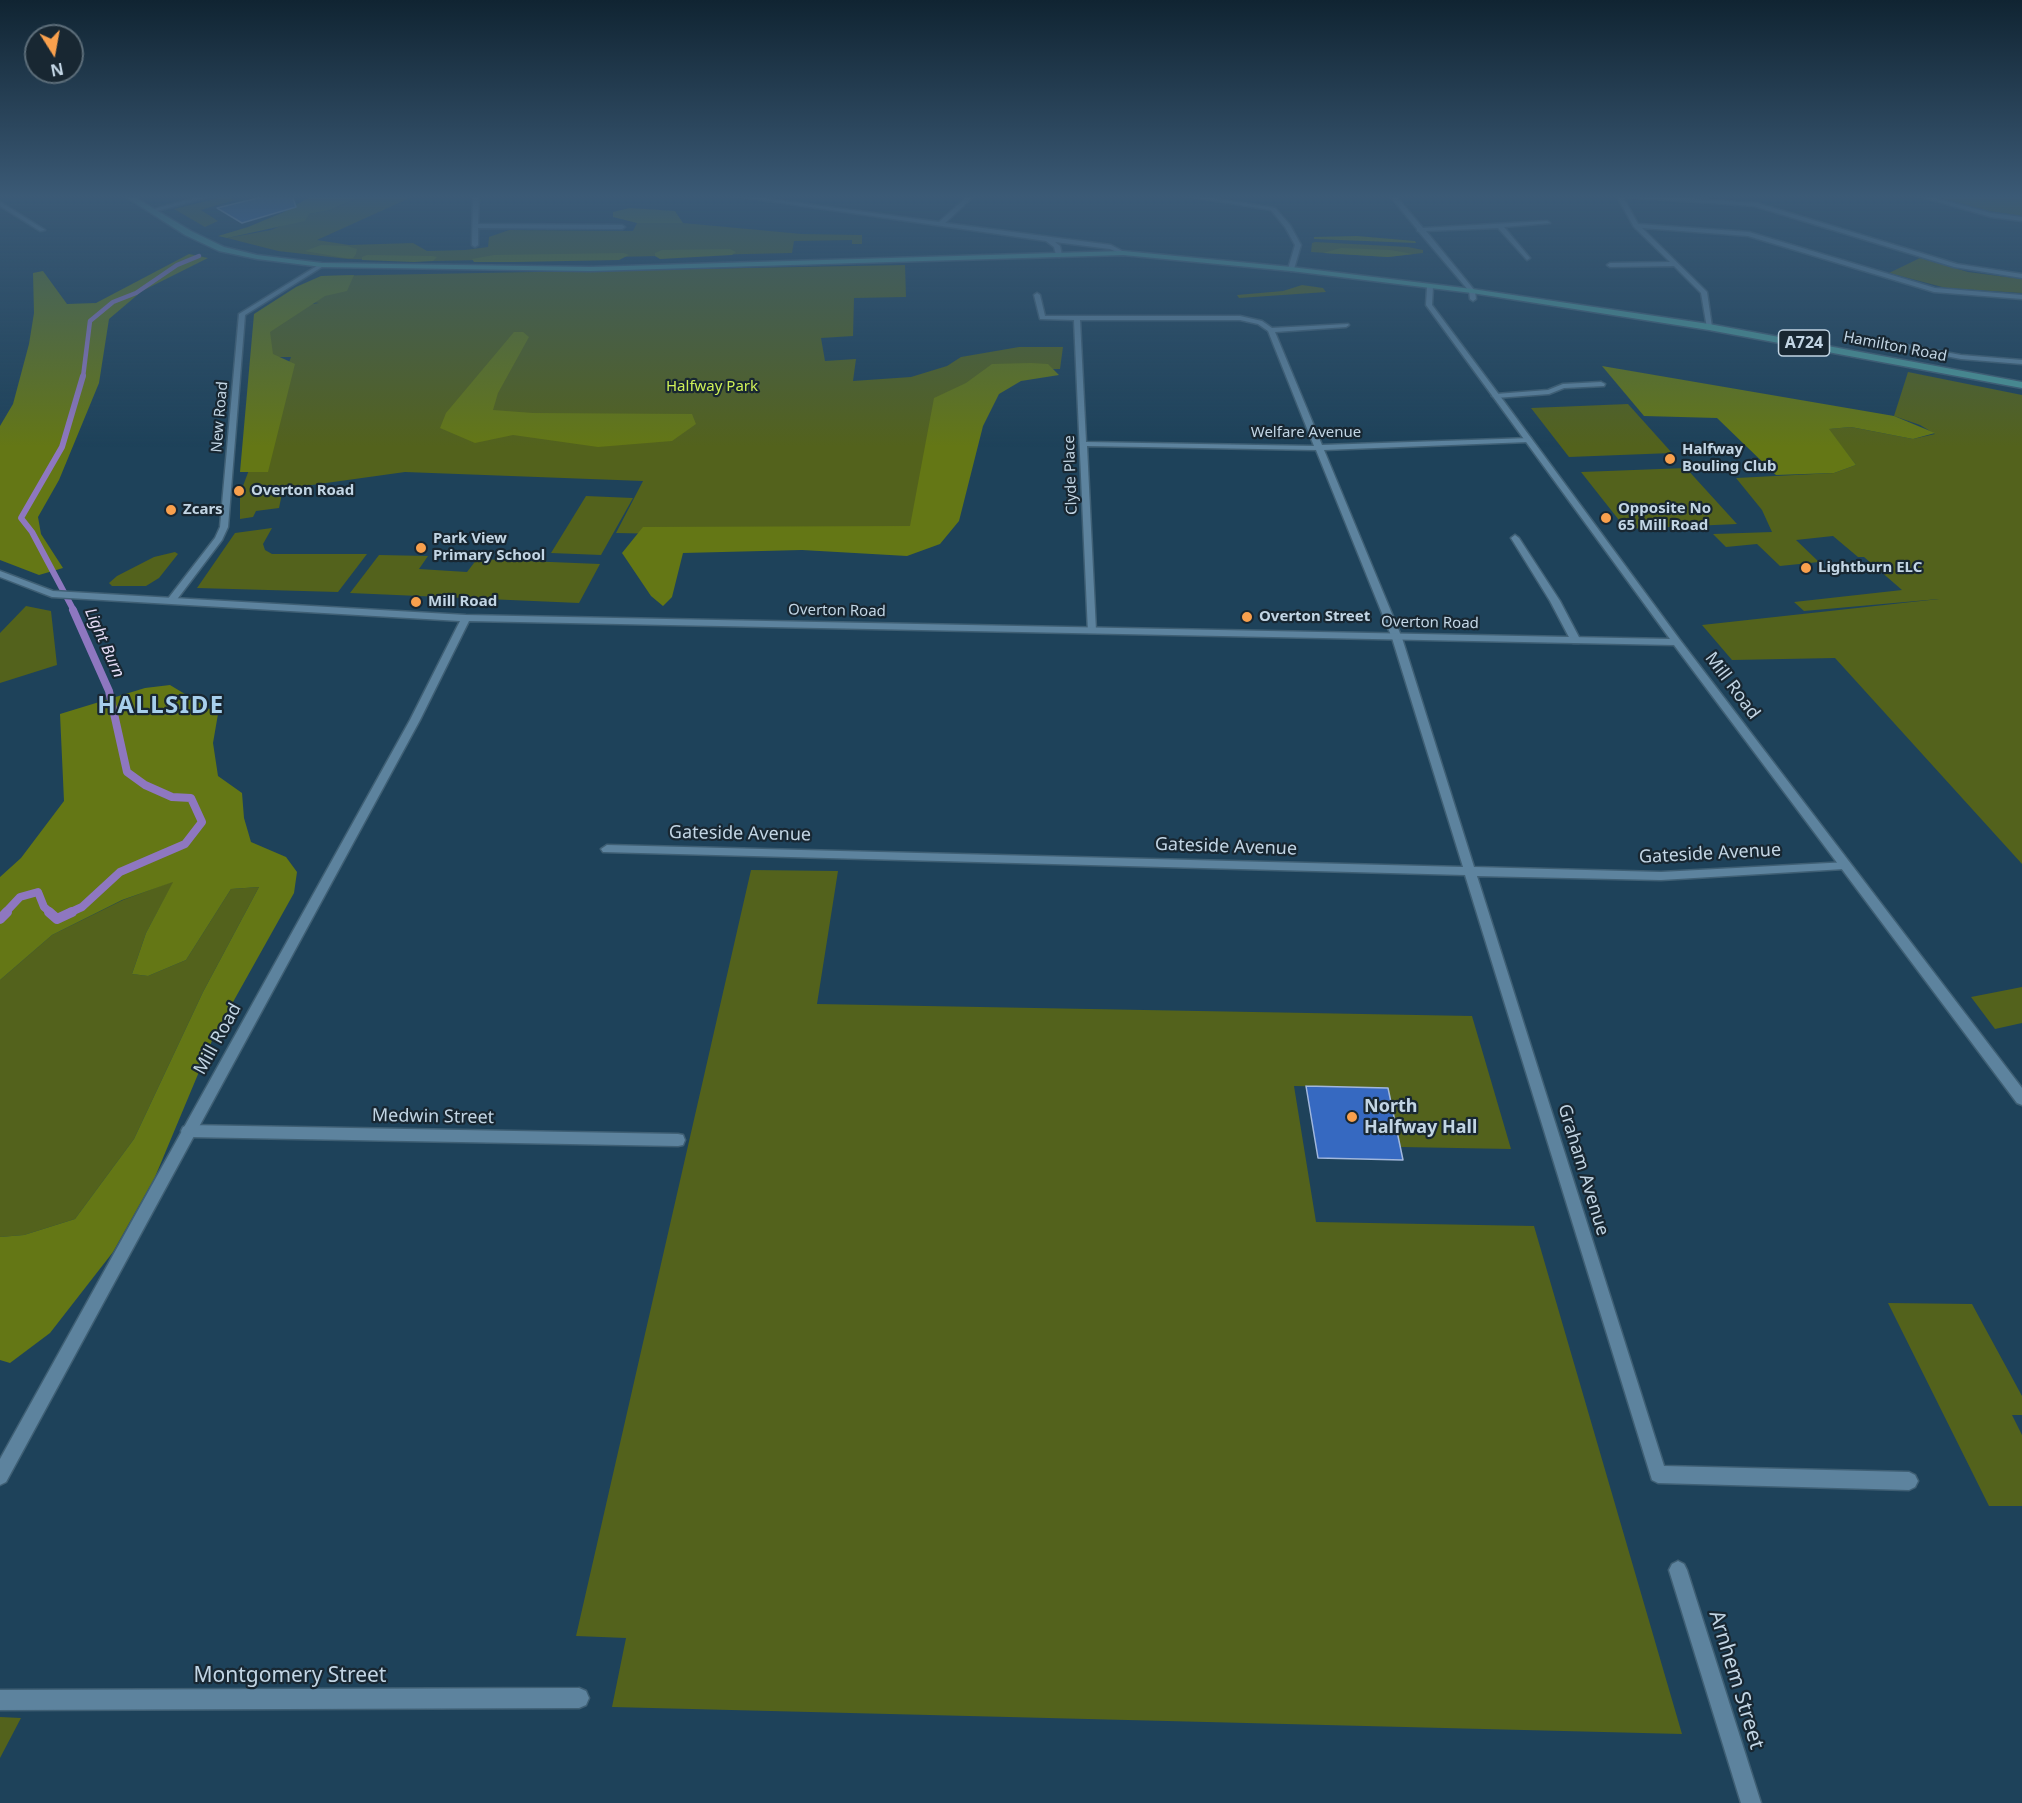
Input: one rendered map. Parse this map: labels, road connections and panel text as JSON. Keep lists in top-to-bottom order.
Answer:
{
  "streets": {
    "main road": ["A724", "Hamilton Road"],
    "street": [
      "New Road",
      "Welfare Avenue",
      "Clyde Place",
      "Overton Road",
      "Mill Road",
      "Gateside Avenue",
      "Medwin Street",
      "Graham Avenue",
      "Montgomery Street",
      "Arnhem Street"
    ]
  },
  "crossings": [
    ["Hamilton Road", "Mill Road"],
    ["New Road", "Overton Road"],
    ["Welfare Avenue", "Clyde Place"],
    ["Welfare Avenue", "Mill Road"],
    ["Clyde Place", "Overton Road"],
    ["Overton Road", "Mill Road"],
    ["Overton Road", "Graham Avenue"],
    ["Mill Road", "Gateside Avenue"],
    ["Mill Road", "Medwin Street"],
    ["Gateside Avenue", "Graham Avenue"]
  ],
  "districts": ["HALLSIDE"],
  "water": ["Light Burn"],
  "parks": ["Halfway Park"],
  "places": [
    "Halfway Bouling Club",
    "Overton Road",
    "Zcars",
    "Opposite No 65 Mill Road",
    "Park View Primary School",
    "Lightburn ELC",
    "Mill Road",
    "Overton Street",
    "North Halfway Hall"
  ],
  "north": "bottom"
}
